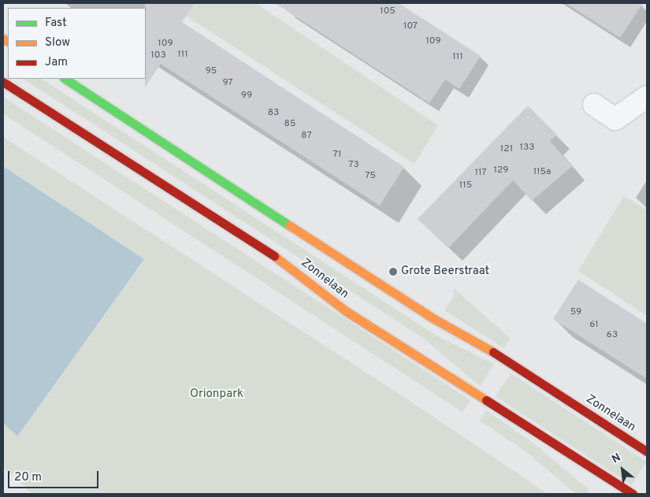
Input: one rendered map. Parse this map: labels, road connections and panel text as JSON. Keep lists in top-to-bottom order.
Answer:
{
  "streets": {
    "street": ["Zonnelaan"]
  },
  "parks": ["Orionpark"],
  "places": ["Grote Beerstraat"],
  "house_numbers": [
    "105",
    "107",
    "109",
    "109",
    "111",
    "103",
    "111",
    "95",
    "97",
    "99",
    "83",
    "85",
    "87",
    "133",
    "121",
    "71",
    "73",
    "129",
    "115a",
    "117",
    "75",
    "115",
    "59",
    "61",
    "63"
  ],
  "legend": ["Fast", "Slow", "Jam"],
  "scale_bar": "20 m",
  "north": "top left"
}
